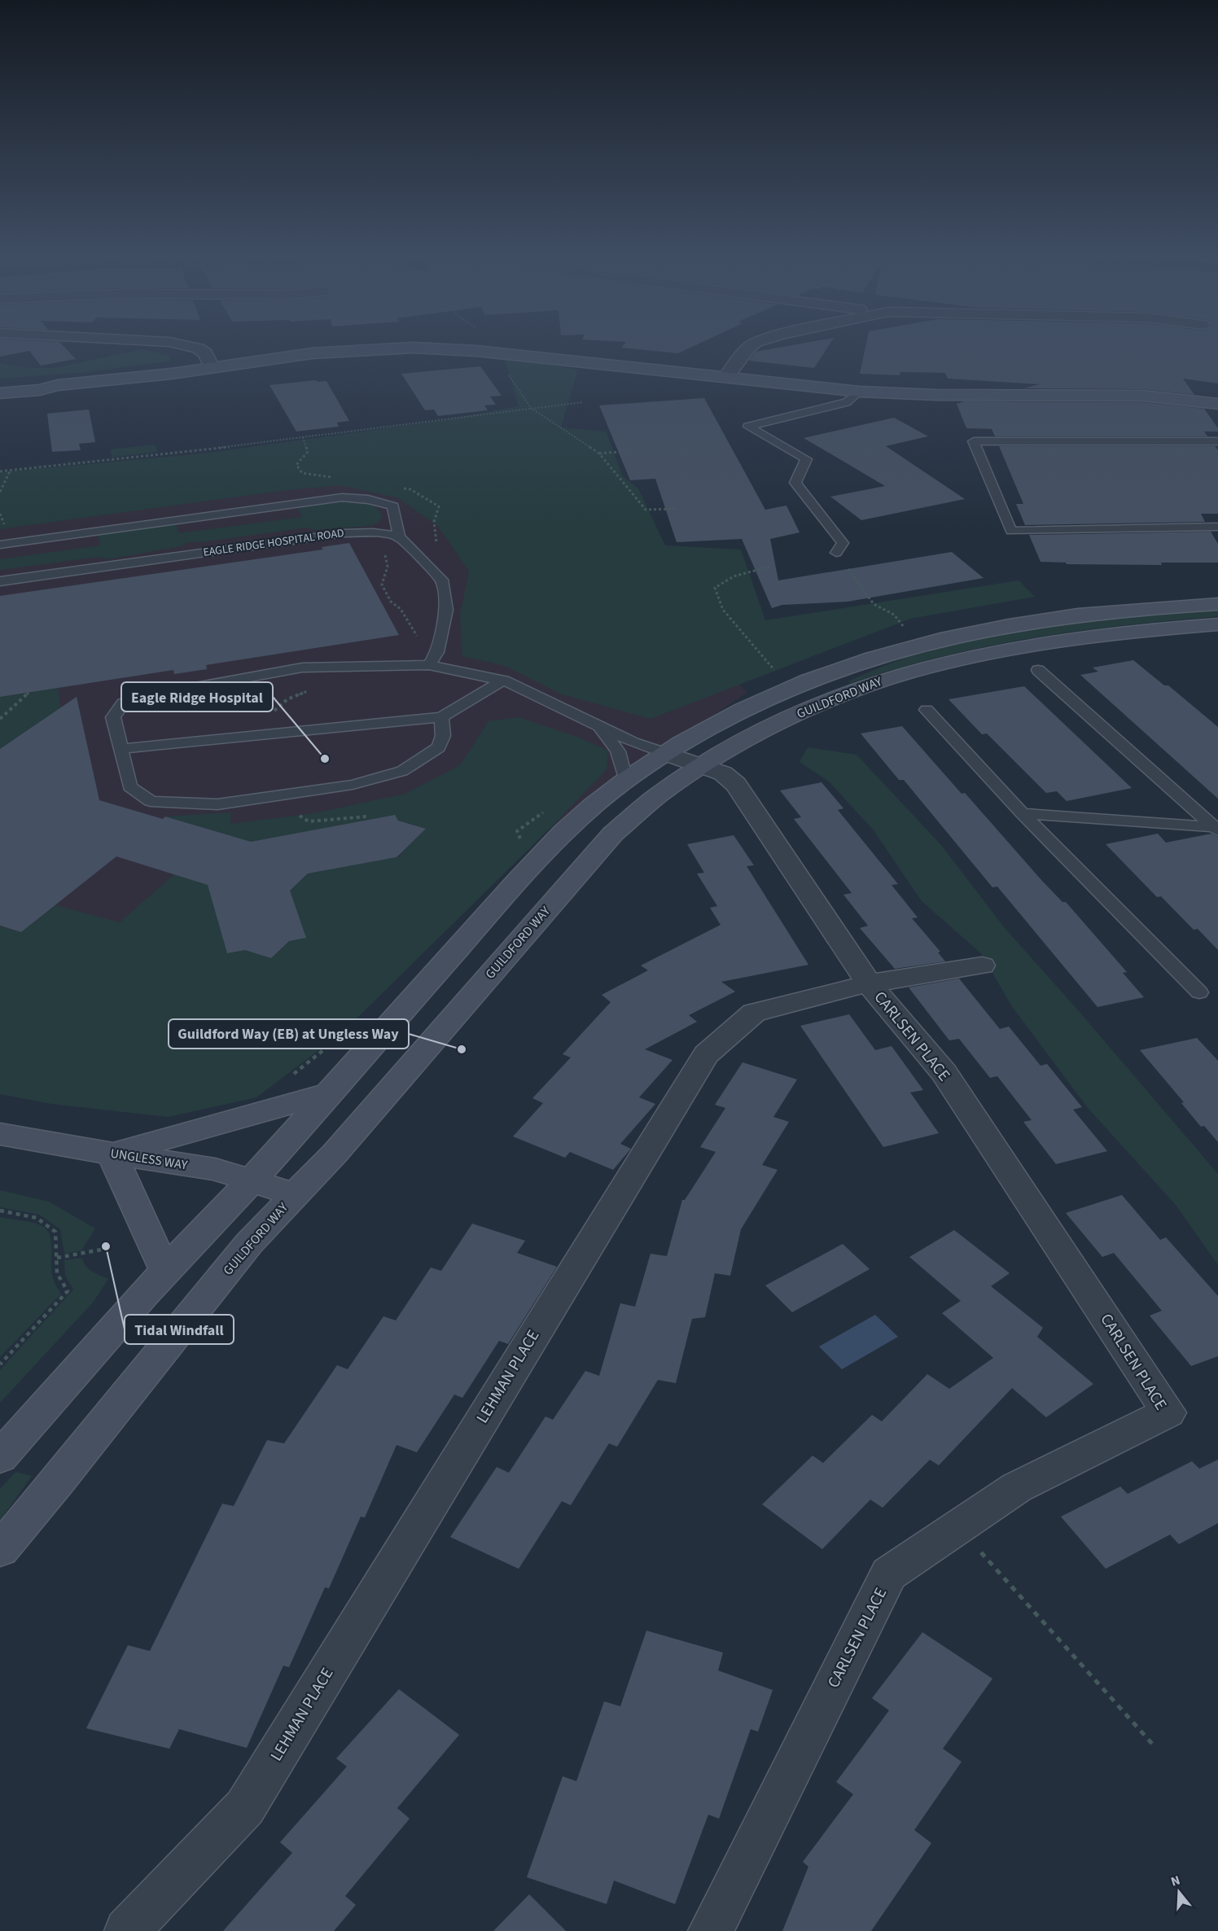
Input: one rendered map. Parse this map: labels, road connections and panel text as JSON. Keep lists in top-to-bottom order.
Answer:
{
  "streets": {
    "main road": ["GUILDFORD WAY", "UNGLESS WAY"],
    "street": ["CARLSEN PLACE", "LEHMAN PLACE"],
    "lane": ["EAGLE RIDGE HOSPITAL ROAD"]
  },
  "crossings": [
    ["GUILDFORD WAY", "CARLSEN PLACE"],
    ["GUILDFORD WAY", "UNGLESS WAY"],
    ["CARLSEN PLACE", "LEHMAN PLACE"]
  ],
  "places": ["Eagle Ridge Hospital", "Guildford Way (EB) at Ungless Way", "Tidal Windfall"],
  "north": "top"
}
